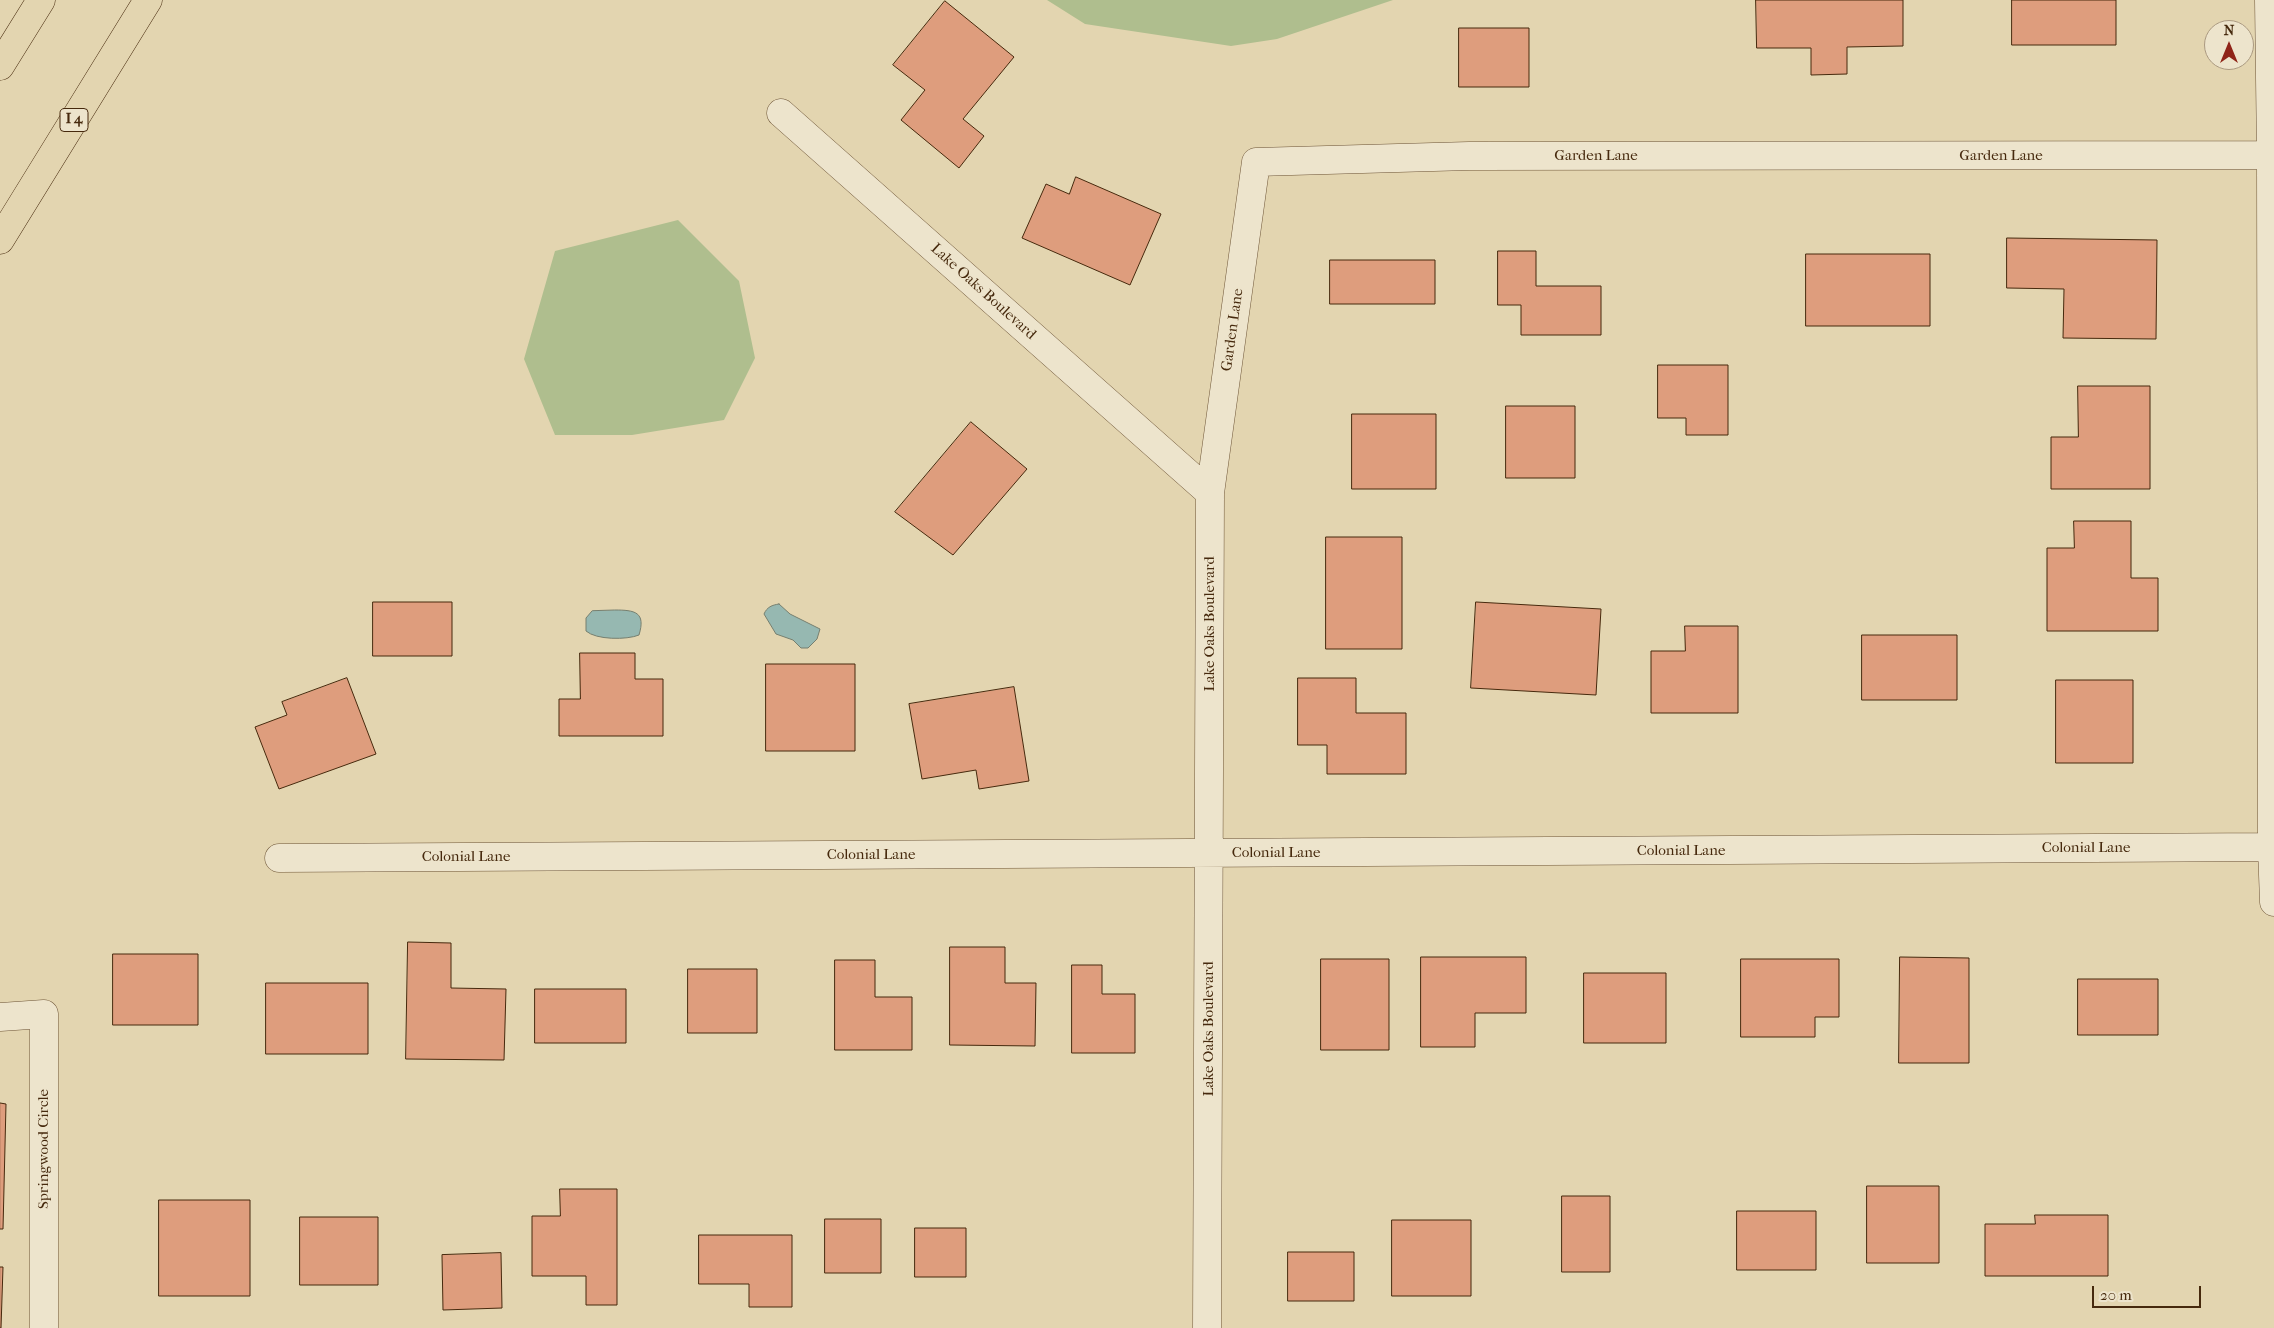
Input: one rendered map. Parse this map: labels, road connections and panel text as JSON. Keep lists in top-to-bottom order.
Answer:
{
  "streets": {
    "highway": ["I 4"],
    "street": [
      "Garden Lane",
      "Lake Oaks Boulevard",
      "Colonial Lane",
      "Springwood Circle"
    ]
  },
  "crossings": [
    ["Garden Lane", "Lake Oaks Boulevard"],
    ["Lake Oaks Boulevard", "Colonial Lane"]
  ],
  "scale_bar": "20 m",
  "north": "top"
}
